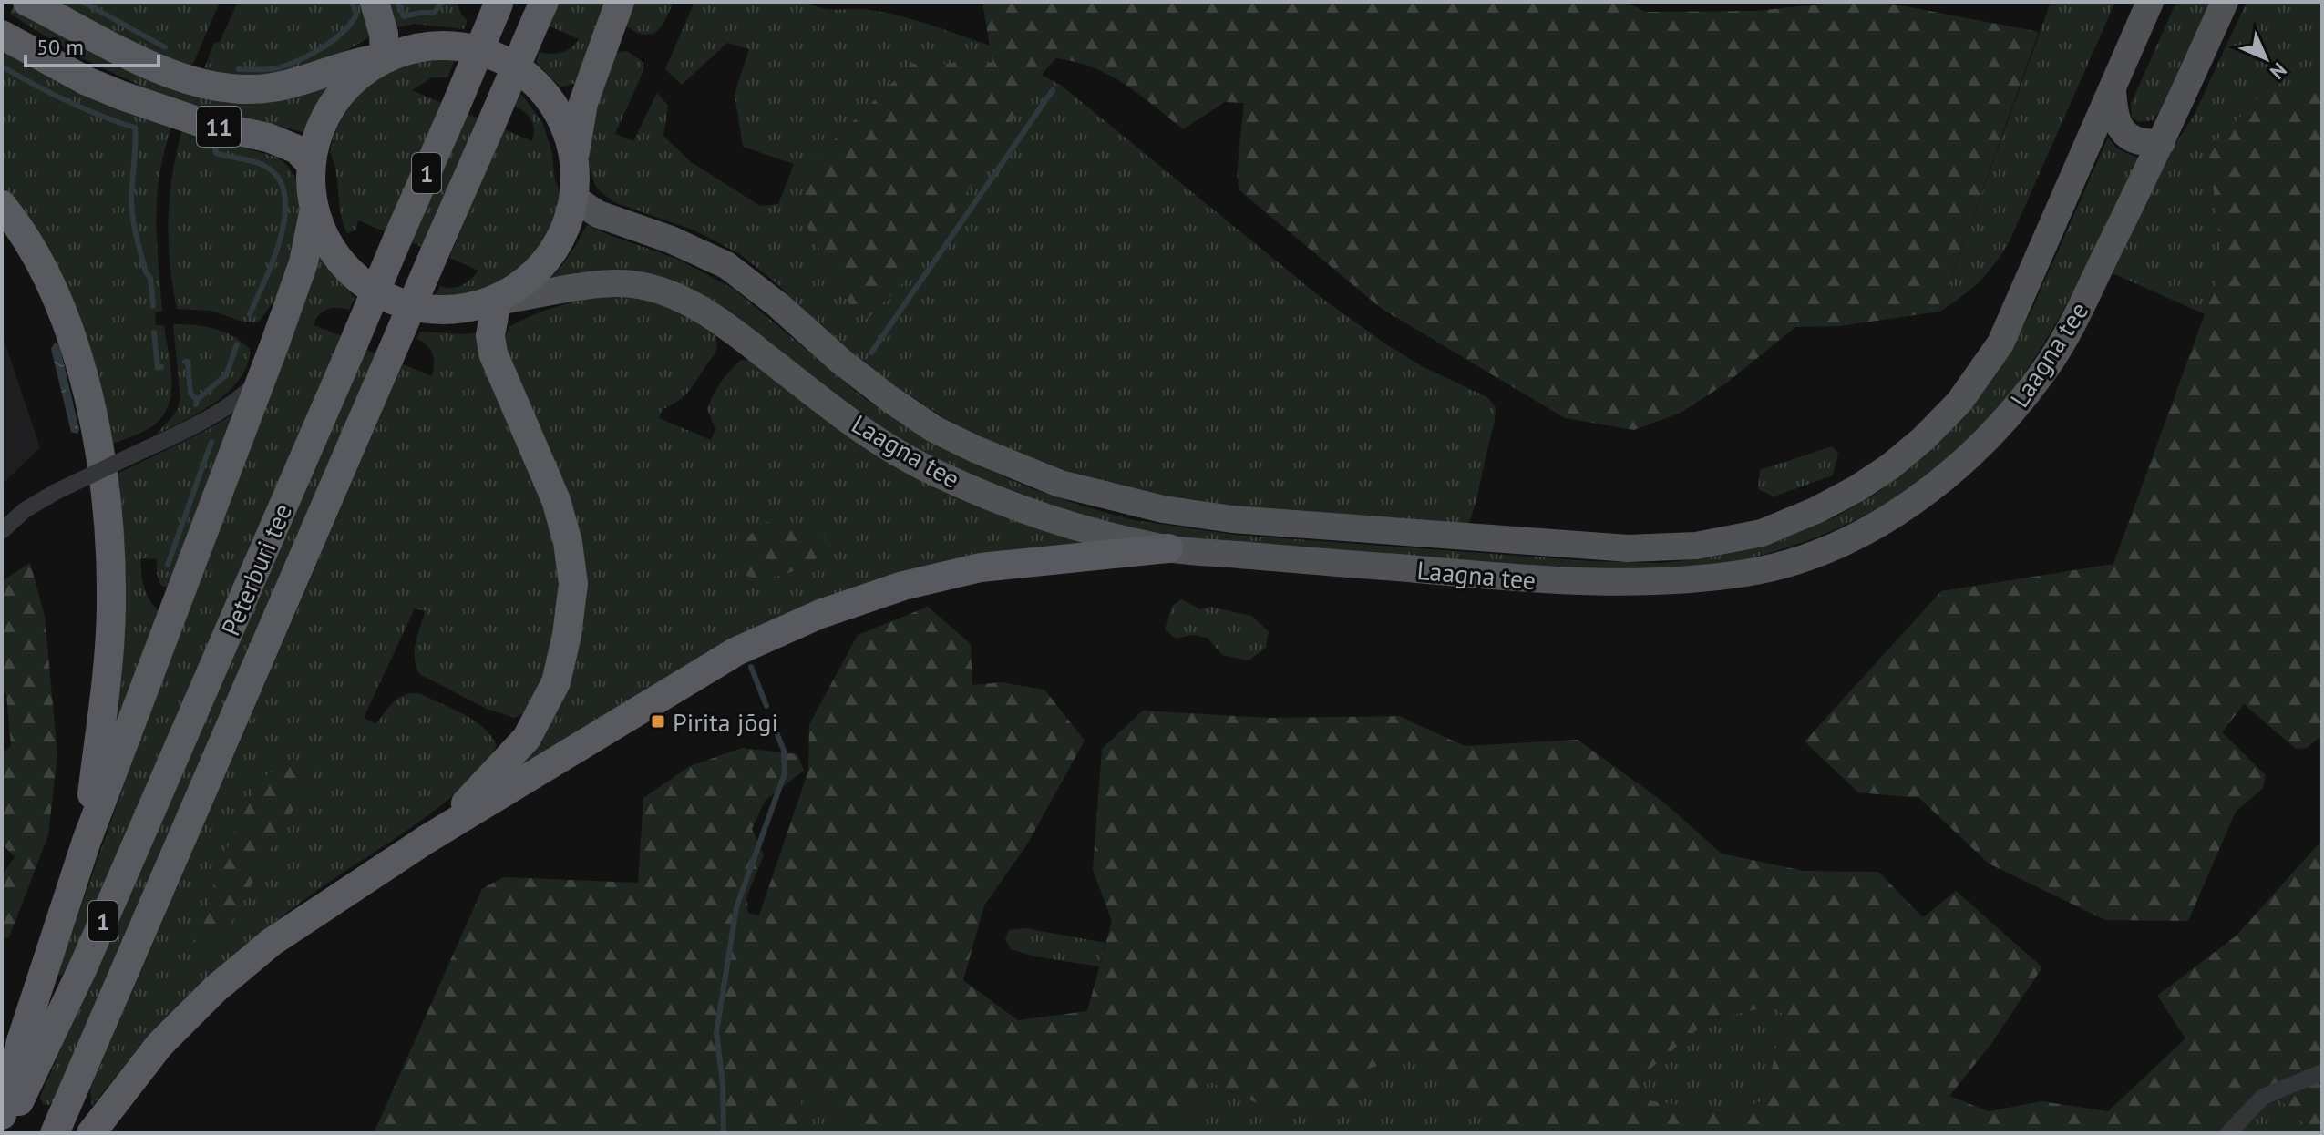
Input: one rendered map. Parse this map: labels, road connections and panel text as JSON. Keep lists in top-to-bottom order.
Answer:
{
  "streets": {
    "highway": ["11", "1", "Peterburi tee"],
    "main road": ["Laagna tee"]
  },
  "places": {
    "transit": ["Pirita jõgi"]
  },
  "scale_bar": "50 m",
  "north": "bottom right"
}
